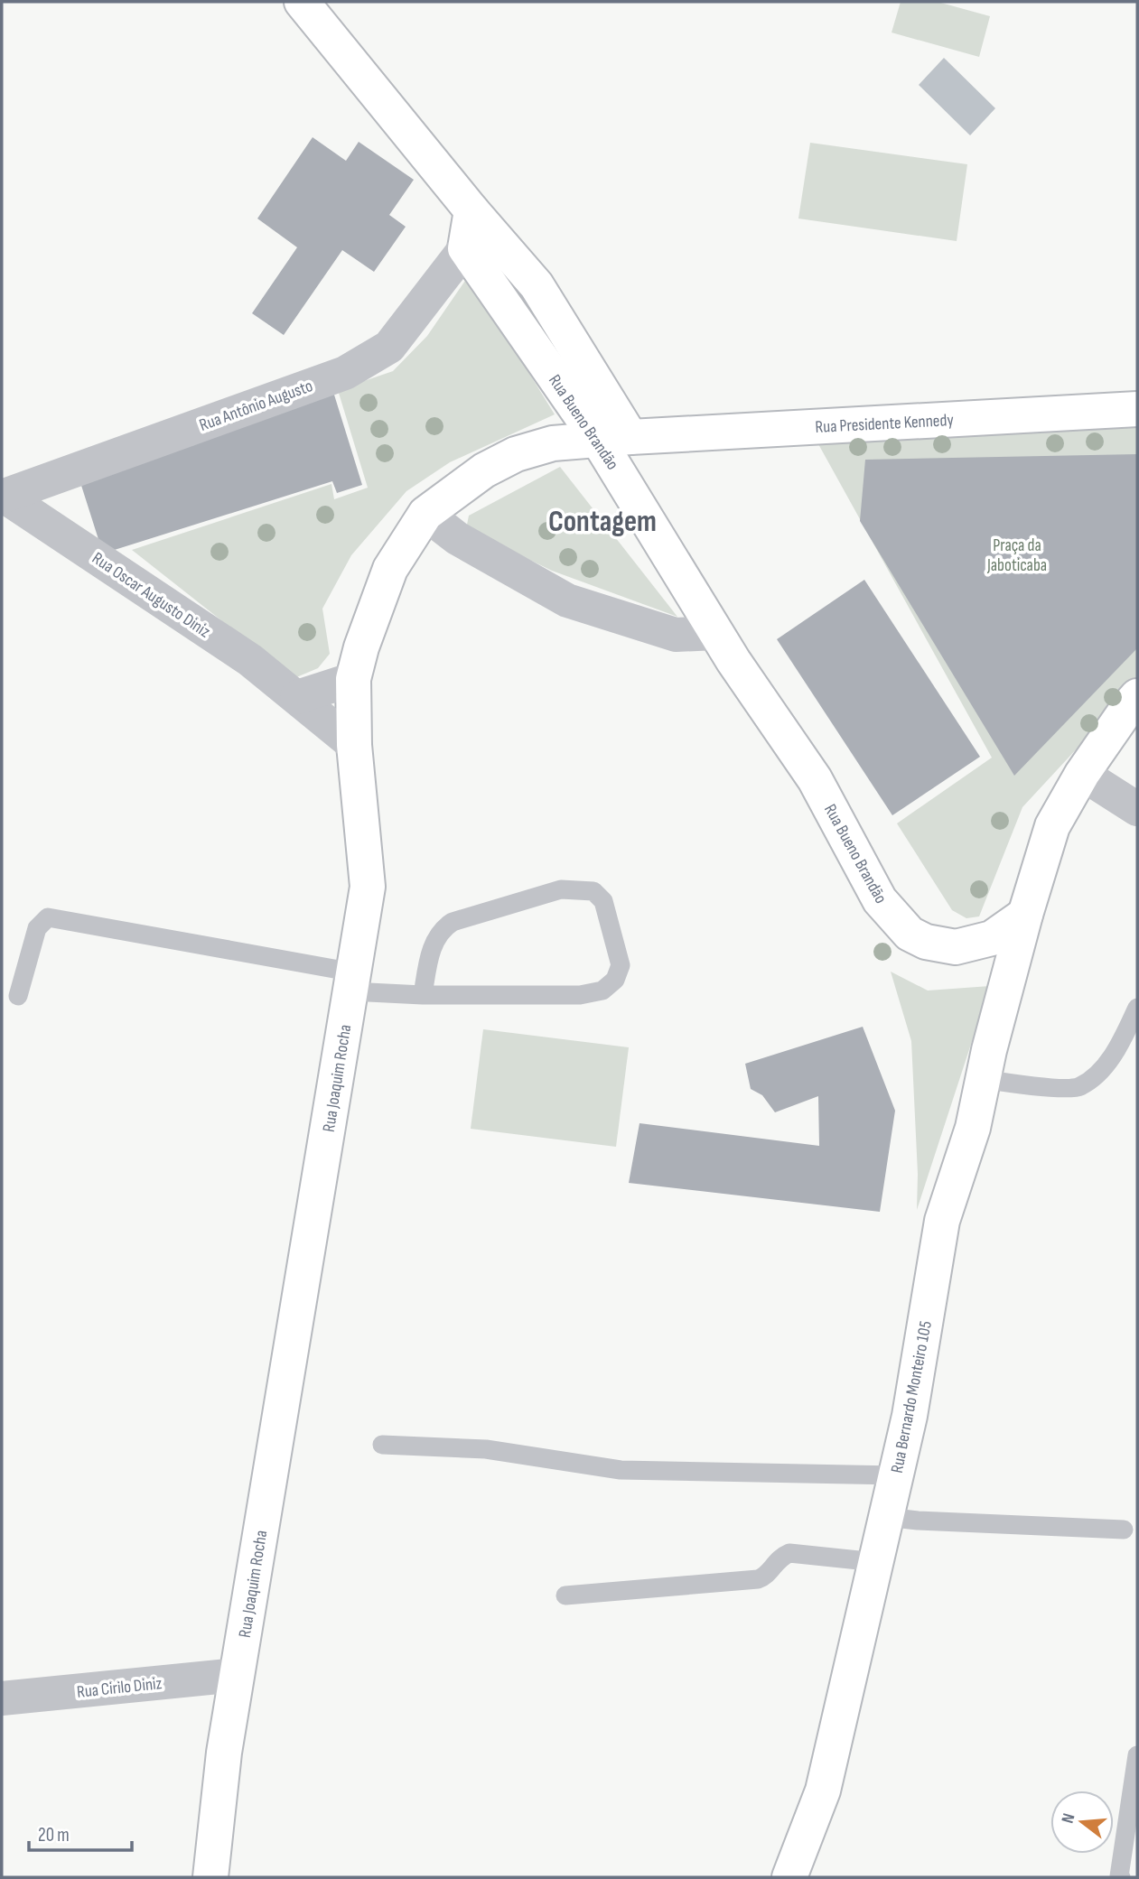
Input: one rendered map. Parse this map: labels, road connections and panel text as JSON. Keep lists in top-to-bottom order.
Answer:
{
  "streets": {
    "main road": [
      "Rua Bueno Brandão",
      "Rua Presidente Kennedy",
      "Rua Joaquim Rocha",
      "Rua Bernardo Monteiro 105"
    ],
    "street": ["Rua Antônio Augusto", "Rua Oscar Augusto Diniz", "Rua Cirilo Diniz"]
  },
  "crossings": [
    ["Rua Antônio Augusto", "Rua Bueno Brandão"],
    ["Rua Antônio Augusto", "Rua Oscar Augusto Diniz"],
    ["Rua Bueno Brandão", "Rua Presidente Kennedy"],
    ["Rua Bueno Brandão", "Rua Joaquim Rocha"],
    ["Rua Bueno Brandão", "Rua Bernardo Monteiro 105"],
    ["Rua Presidente Kennedy", "Rua Joaquim Rocha"],
    ["Rua Oscar Augusto Diniz", "Rua Joaquim Rocha"],
    ["Rua Joaquim Rocha", "Rua Cirilo Diniz"]
  ],
  "districts": ["Contagem"],
  "parks": ["Praça da Jaboticaba"],
  "scale_bar": "20 m",
  "north": "left"
}
